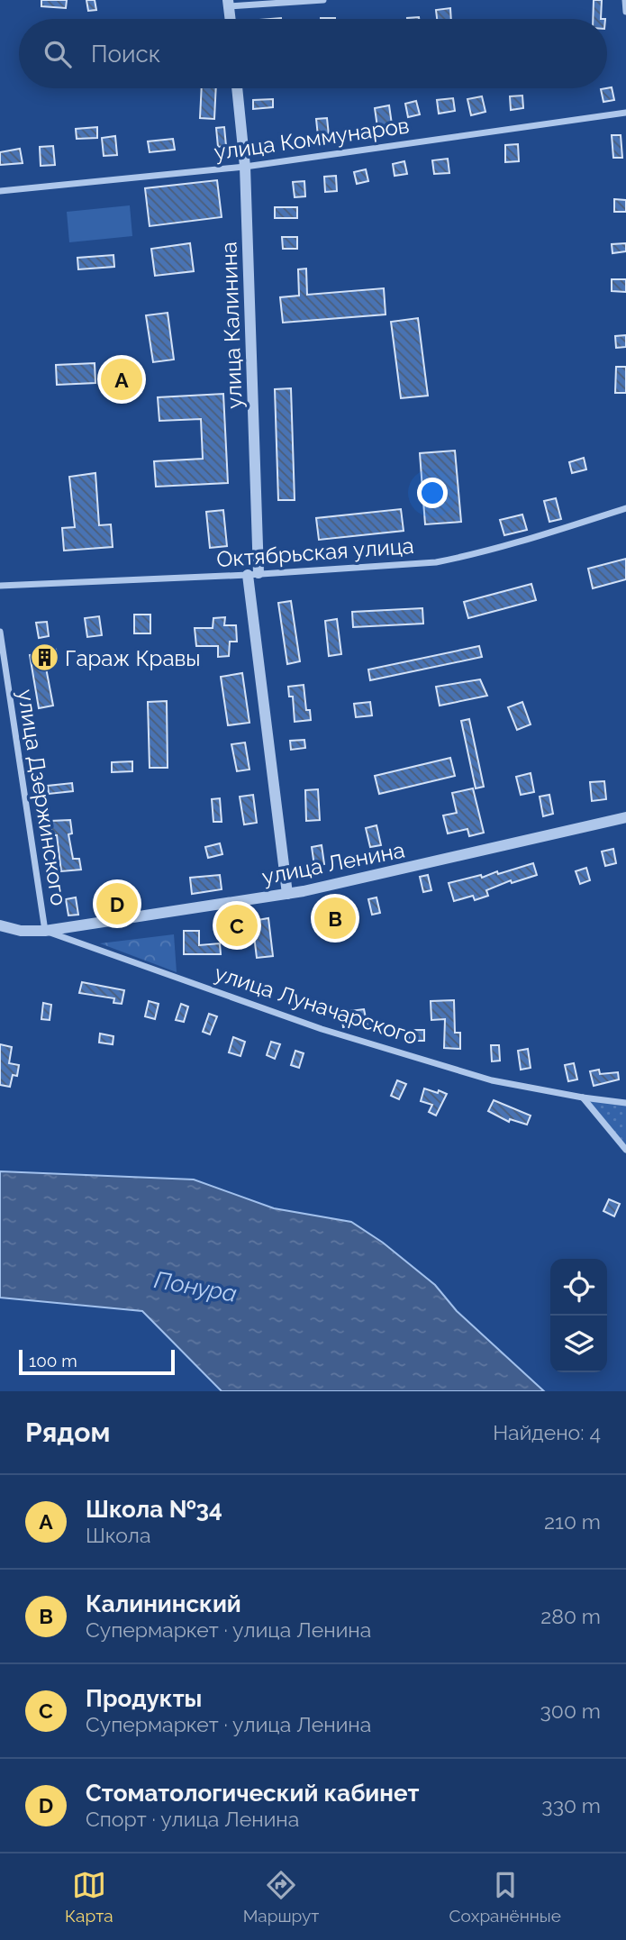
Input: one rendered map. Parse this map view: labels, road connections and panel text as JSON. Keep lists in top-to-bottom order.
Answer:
{
  "streets": {
    "street": [
      "улица Коммунаров",
      "улица Калинина",
      "Октябрьская улица",
      "улица Дзержинского",
      "улица Ленина",
      "улица Луначарского"
    ]
  },
  "crossings": [
    ["улица Коммунаров", "улица Калинина"],
    ["улица Калинина", "Октябрьская улица"],
    ["улица Калинина", "улица Ленина"],
    ["улица Дзержинского", "улица Ленина"],
    ["улица Дзержинского", "улица Луначарского"],
    ["улица Ленина", "улица Луначарского"]
  ],
  "water": ["Понура"],
  "places": {
    "building": ["Гараж Кравы"]
  },
  "scale_bar": "100 m",
  "page": {
    "search": "Поиск",
    "pins": [
      "A",
      "D",
      "B",
      "C"
    ],
    "scale": "100 m",
    "heading": ["Рядом", "Найдено: 4"],
    "list": [
      {
        "mark": "A",
        "name": "Школа №34",
        "note": "Школа",
        "value": "210 m"
      },
      {
        "mark": "B",
        "name": "Калининский",
        "note": "Супермаркет · улица Ленина",
        "value": "280 m"
      },
      {
        "mark": "C",
        "name": "Продукты",
        "note": "Супермаркет · улица Ленина",
        "value": "300 m"
      },
      {
        "mark": "D",
        "name": "Стоматологический кабинет",
        "note": "Спорт · улица Ленина",
        "value": "330 m"
      }
    ],
    "nav": ["Карта", "Маршрут", "Сохранённые"]
  }
}
